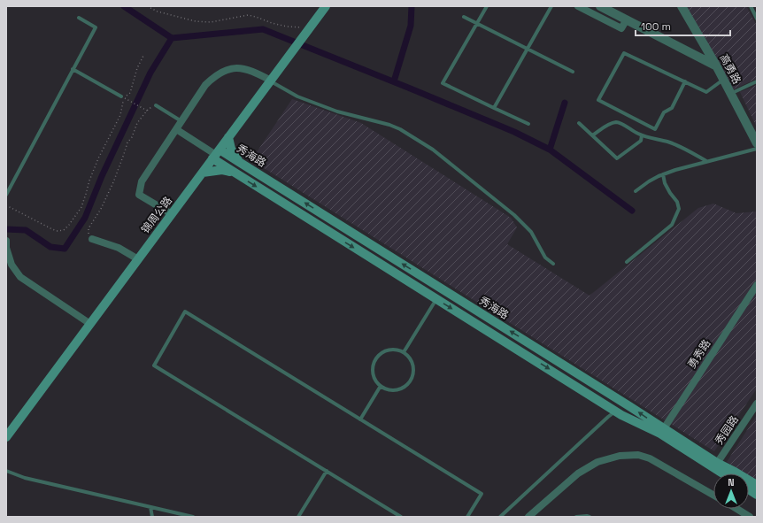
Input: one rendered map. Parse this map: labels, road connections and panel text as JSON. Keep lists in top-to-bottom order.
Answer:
{
  "streets": {
    "main road": ["秀海路", "锦周公路"],
    "street": ["高勇路", "勇秀路", "秀园路"]
  },
  "crossings": [
    ["秀海路", "锦周公路"],
    ["秀海路", "勇秀路"],
    ["秀海路", "秀园路"]
  ],
  "scale_bar": "100 m",
  "north": "top"
}
